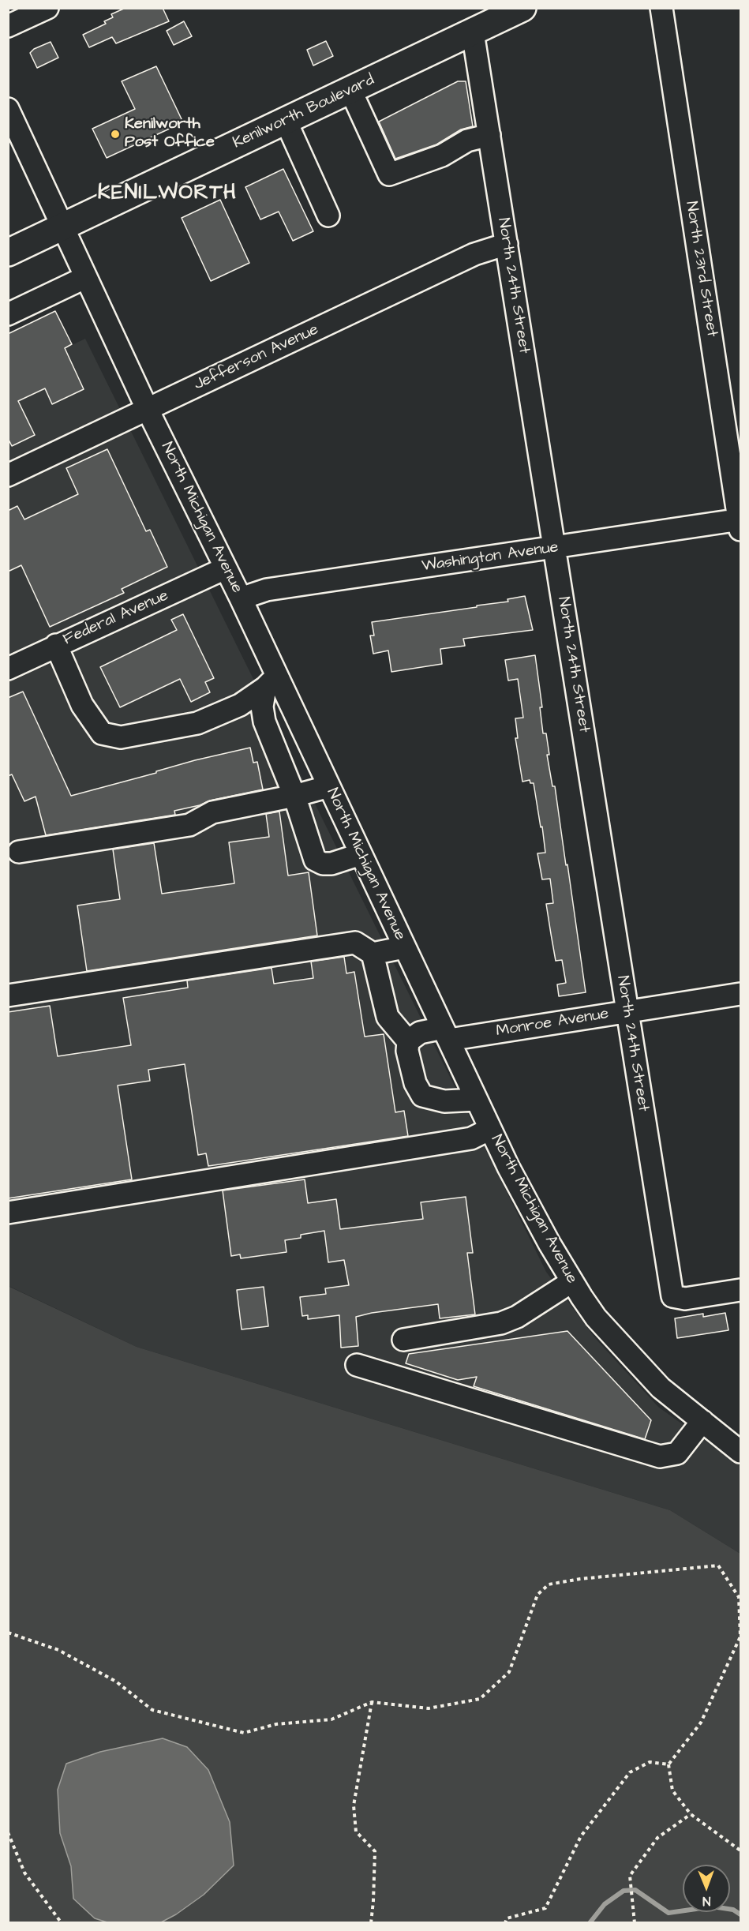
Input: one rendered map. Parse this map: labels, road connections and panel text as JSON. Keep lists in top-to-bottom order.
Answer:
{
  "streets": {
    "main road": ["Kenilworth Boulevard"],
    "street": [
      "North 23rd Street",
      "North 24th Street",
      "Jefferson Avenue",
      "North Michigan Avenue",
      "Washington Avenue",
      "Federal Avenue",
      "Monroe Avenue"
    ]
  },
  "crossings": [
    ["Kenilworth Boulevard", "North 24th Street"],
    ["Kenilworth Boulevard", "North Michigan Avenue"],
    ["North 23rd Street", "Washington Avenue"],
    ["North 24th Street", "Jefferson Avenue"],
    ["North 24th Street", "Washington Avenue"],
    ["North 24th Street", "Monroe Avenue"],
    ["Jefferson Avenue", "North Michigan Avenue"],
    ["North Michigan Avenue", "Washington Avenue"],
    ["North Michigan Avenue", "Federal Avenue"],
    ["North Michigan Avenue", "Monroe Avenue"]
  ],
  "districts": ["KENILWORTH"],
  "places": ["Kenilworth Post Office"],
  "north": "bottom"
}
